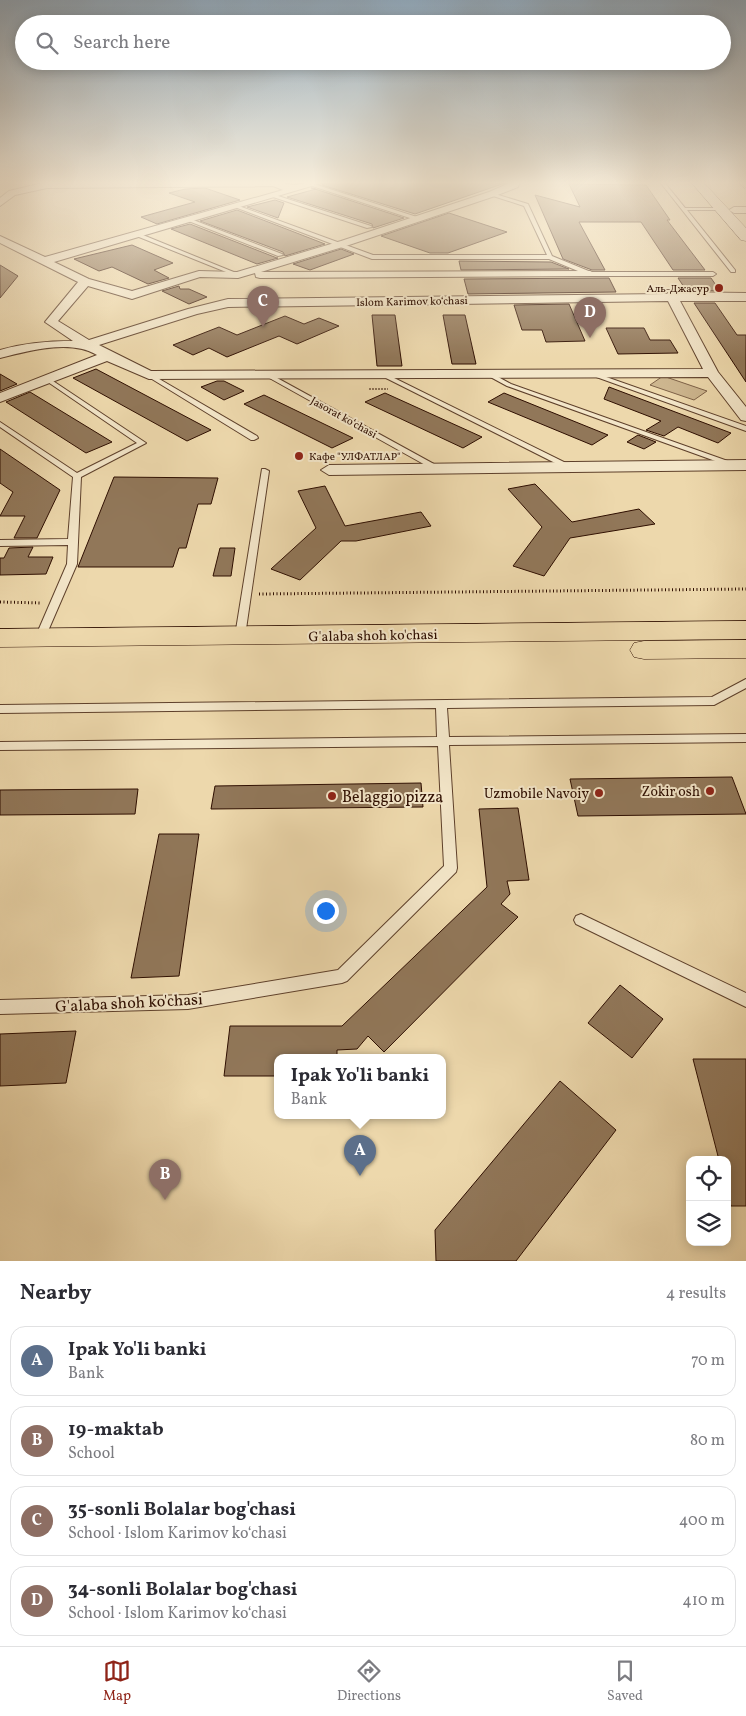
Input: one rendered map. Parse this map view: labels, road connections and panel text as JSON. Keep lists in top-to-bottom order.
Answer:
{
  "streets": {
    "main road": ["G'alaba shoh ko'chasi"],
    "street": ["Islom Karimov ko‘chasi", "Jasorat ko‘chasi"]
  },
  "places": [
    "Аль-Джасур",
    "Кафе \"УЛФАТЛАР\"",
    "Zokir osh",
    "Uzmobile Navoiy",
    "Belaggio pizza"
  ],
  "page": {
    "search": "Search here",
    "pins": [
      "C",
      "D",
      "A",
      "B"
    ],
    "popup": ["Ipak Yo'li banki", "Bank"],
    "heading": ["Nearby", "4 results"],
    "list": [
      {
        "mark": "A",
        "name": "Ipak Yo'li banki",
        "note": "Bank",
        "value": "70 m"
      },
      {
        "mark": "B",
        "name": "19-maktab",
        "note": "School",
        "value": "80 m"
      },
      {
        "mark": "C",
        "name": "35-sonli Bolalar bog'chasi",
        "note": "School · Islom Karimov ko‘chasi",
        "value": "400 m"
      },
      {
        "mark": "D",
        "name": "34-sonli Bolalar bog'chasi",
        "note": "School · Islom Karimov ko‘chasi",
        "value": "410 m"
      }
    ],
    "nav": ["Map", "Directions", "Saved"]
  }
}
